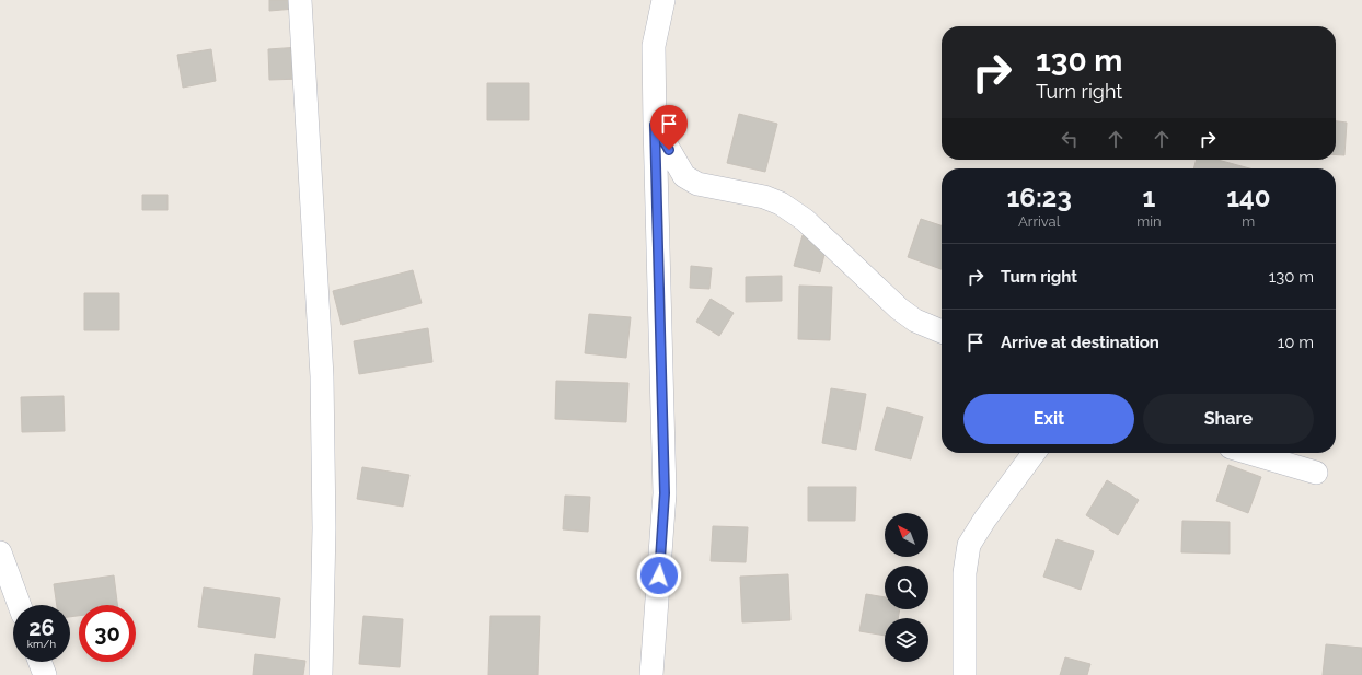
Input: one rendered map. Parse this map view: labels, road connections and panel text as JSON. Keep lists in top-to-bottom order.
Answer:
{
  "north": "top left",
  "page": {
    "turn": ["130 m", "Turn right"],
    "eta": [
      "16:23",
      "Arrival",
      "1",
      "min",
      "140",
      "m"
    ],
    "list": [
      {
        "name": "Turn right",
        "value": "130 m"
      },
      {
        "name": "Arrive at destination",
        "value": "10 m"
      }
    ],
    "buttons": ["Exit", "Share"],
    "speed": "26 km/h",
    "limit": "30"
  }
}
